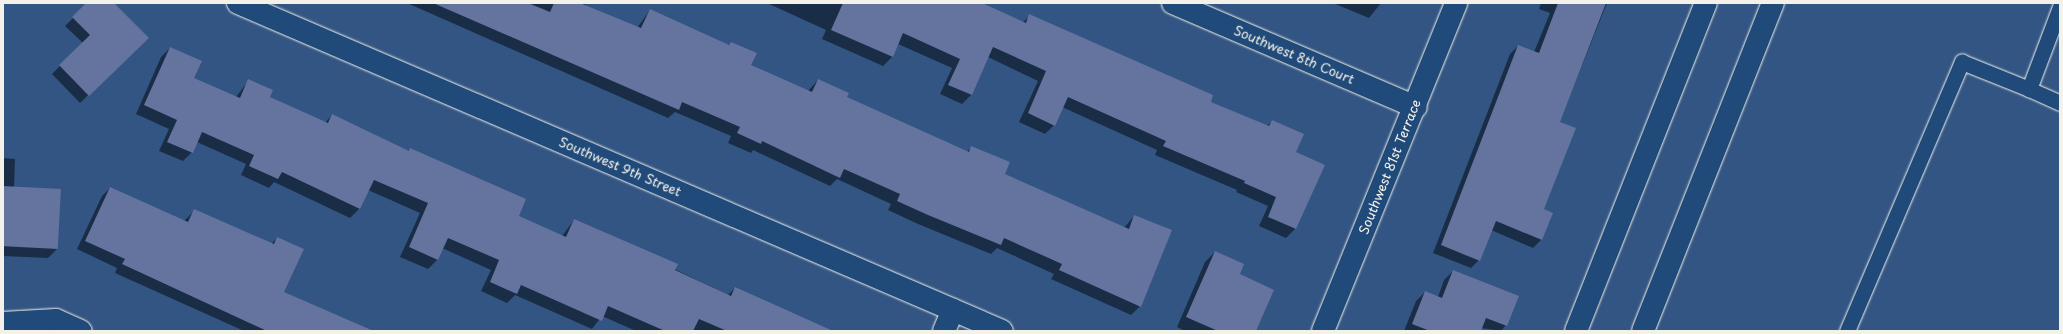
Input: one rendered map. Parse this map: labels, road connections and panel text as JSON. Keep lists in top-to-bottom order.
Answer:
{
  "streets": {
    "street": ["Southwest 8th Court", "Southwest 9th Street", "Southwest 81st Terrace"]
  },
  "crossings": [
    ["Southwest 8th Court", "Southwest 81st Terrace"]
  ]
}
